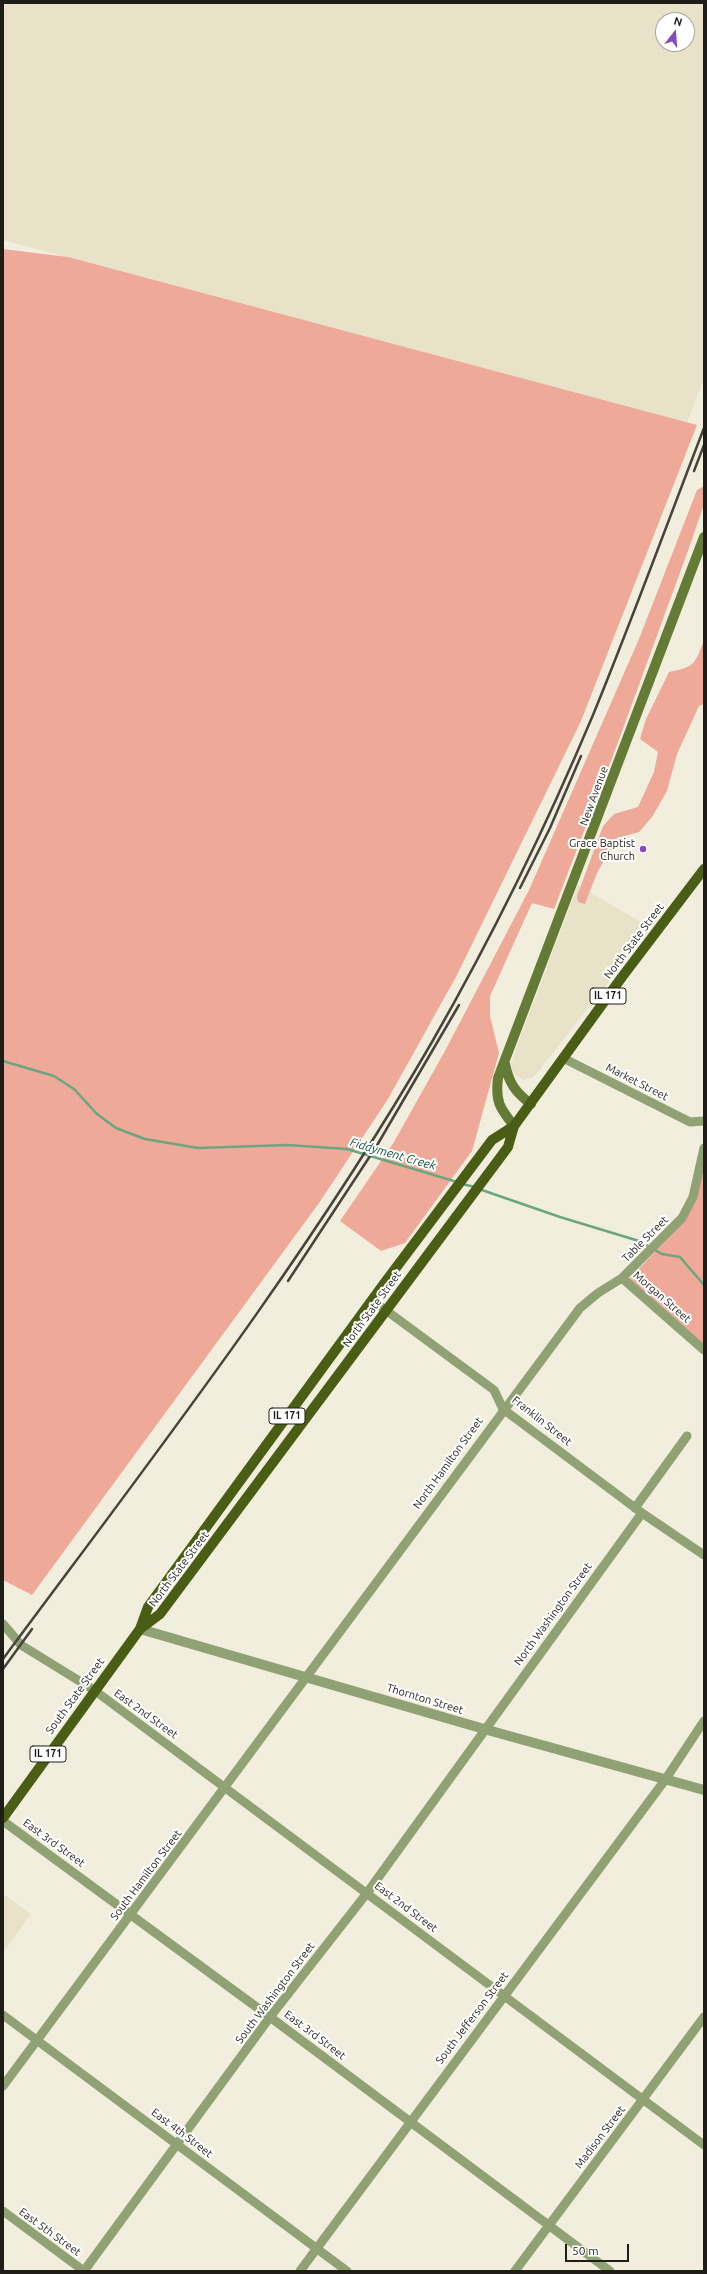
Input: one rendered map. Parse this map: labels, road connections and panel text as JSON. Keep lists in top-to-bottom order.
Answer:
{
  "streets": {
    "main road": [
      "New Avenue",
      "North State Street",
      "IL 171",
      "South State Street"
    ],
    "street": [
      "Market Street",
      "Table Street",
      "Morgan Street",
      "Franklin Street",
      "North Hamilton Street",
      "North Washington Street",
      "Thornton Street",
      "East 2nd Street",
      "East 3rd Street",
      "South Hamilton Street",
      "South Washington Street",
      "South Jefferson Street",
      "East 4th Street",
      "Madison Street",
      "East 5th Street"
    ]
  },
  "crossings": [
    ["New Avenue", "North State Street"],
    ["North State Street", "Market Street"],
    ["North State Street", "Franklin Street"],
    ["North State Street", "South State Street"],
    ["North State Street", "Thornton Street"],
    ["Table Street", "Morgan Street"],
    ["Table Street", "North Hamilton Street"],
    ["Morgan Street", "North Hamilton Street"],
    ["Franklin Street", "North Hamilton Street"],
    ["Franklin Street", "North Washington Street"],
    ["North Hamilton Street", "Thornton Street"],
    ["North Hamilton Street", "South Hamilton Street"],
    ["North Washington Street", "Thornton Street"],
    ["North Washington Street", "South Washington Street"],
    ["South State Street", "Thornton Street"],
    ["South State Street", "East 2nd Street"],
    ["Thornton Street", "South Hamilton Street"],
    ["Thornton Street", "South Washington Street"],
    ["Thornton Street", "South Jefferson Street"],
    ["East 2nd Street", "South Hamilton Street"],
    ["East 2nd Street", "South Washington Street"],
    ["East 2nd Street", "South Jefferson Street"],
    ["East 2nd Street", "Madison Street"],
    ["East 3rd Street", "South Hamilton Street"],
    ["East 3rd Street", "South Washington Street"],
    ["East 3rd Street", "South Jefferson Street"],
    ["East 3rd Street", "Madison Street"],
    ["South Hamilton Street", "East 4th Street"],
    ["South Washington Street", "East 4th Street"],
    ["South Washington Street", "East 5th Street"],
    ["South Jefferson Street", "East 4th Street"]
  ],
  "water": ["Fiddyment Creek"],
  "places": ["Grace Baptist Church"],
  "scale_bar": "50 m",
  "north": "top"
}
